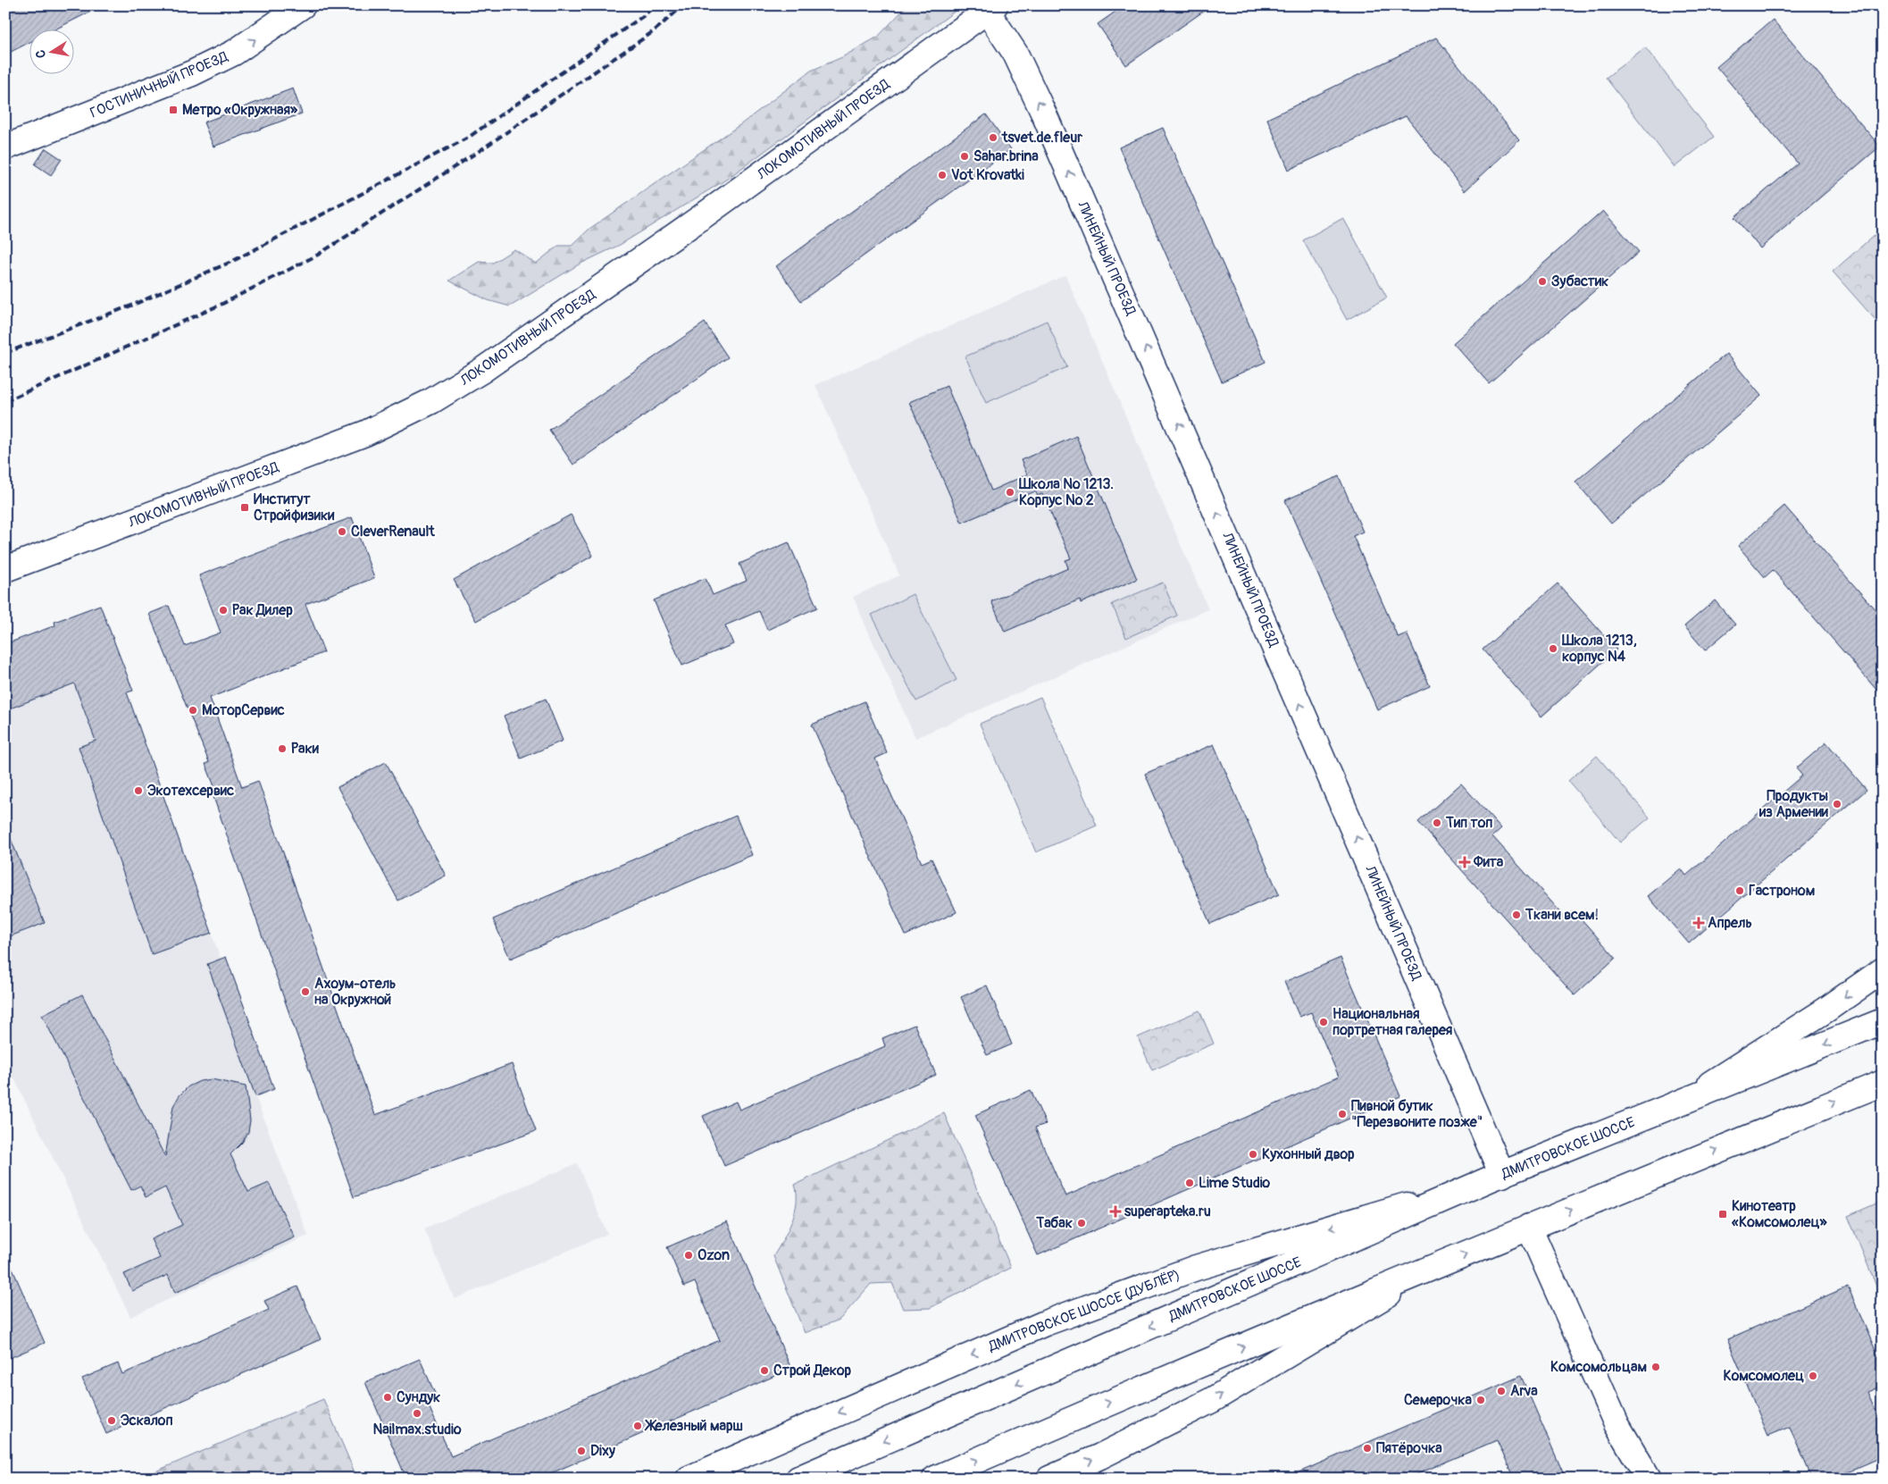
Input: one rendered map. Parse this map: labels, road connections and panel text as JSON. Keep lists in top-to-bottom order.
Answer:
{
  "streets": {
    "main road": [
      "ГОСТИНИЧНЫЙ ПРОЕЗД",
      "ЛОКОМОТИВНЫЙ ПРОЕЗД",
      "ЛИНЕЙНЫЙ ПРОЕЗД",
      "ДМИТРОВСКОЕ ШОССЕ",
      "ДМИТРОВСКОЕ ШОССЕ (ДУБЛЁР)"
    ]
  },
  "crossings": [
    ["ЛОКОМОТИВНЫЙ ПРОЕЗД", "ЛИНЕЙНЫЙ ПРОЕЗД"],
    ["ЛИНЕЙНЫЙ ПРОЕЗД", "ДМИТРОВСКОЕ ШОССЕ"],
    ["ЛИНЕЙНЫЙ ПРОЕЗД", "ДМИТРОВСКОЕ ШОССЕ (ДУБЛЁР)"],
    ["ДМИТРОВСКОЕ ШОССЕ", "ДМИТРОВСКОЕ ШОССЕ (ДУБЛЁР)"]
  ],
  "one_way": ["ГОСТИНИЧНЫЙ ПРОЕЗД", "ЛИНЕЙНЫЙ ПРОЕЗД"],
  "places": {
    "transit": ["Метро «Окружная»", "Институт Стройфизики", "Кинотеатр «Комсомолец»"],
    "other": [
      "tsvet.de.fleur",
      "Sahar.brina",
      "Vot Krovatki",
      "Зубастик",
      "Школа № 1213. Корпус № 2",
      "CleverRenault",
      "Рак Дилер",
      "Школа 1213, корпус N4",
      "МоторСервис",
      "Раки",
      "Экотехсервис",
      "Продукты из Армении",
      "Тип топ",
      "Гастроном",
      "Ткани всем!",
      "Ахоум-отель на Окружной",
      "Национальная портретная галерея",
      "Пивной бутик \"Перезвоните позже\"",
      "Кухонный двор",
      "Lime Studio",
      "Табак",
      "Ozon",
      "Комсомольцам",
      "Строй Декор",
      "Комсомолец",
      "Arva",
      "Сундук",
      "Семерочка",
      "Nailmax.studio",
      "Эскалоп",
      "Железный марш",
      "Пятёрочка",
      "Dixy"
    ],
    "health": ["Фита", "Апрель", "superapteka.ru"]
  },
  "north": "left"
}
